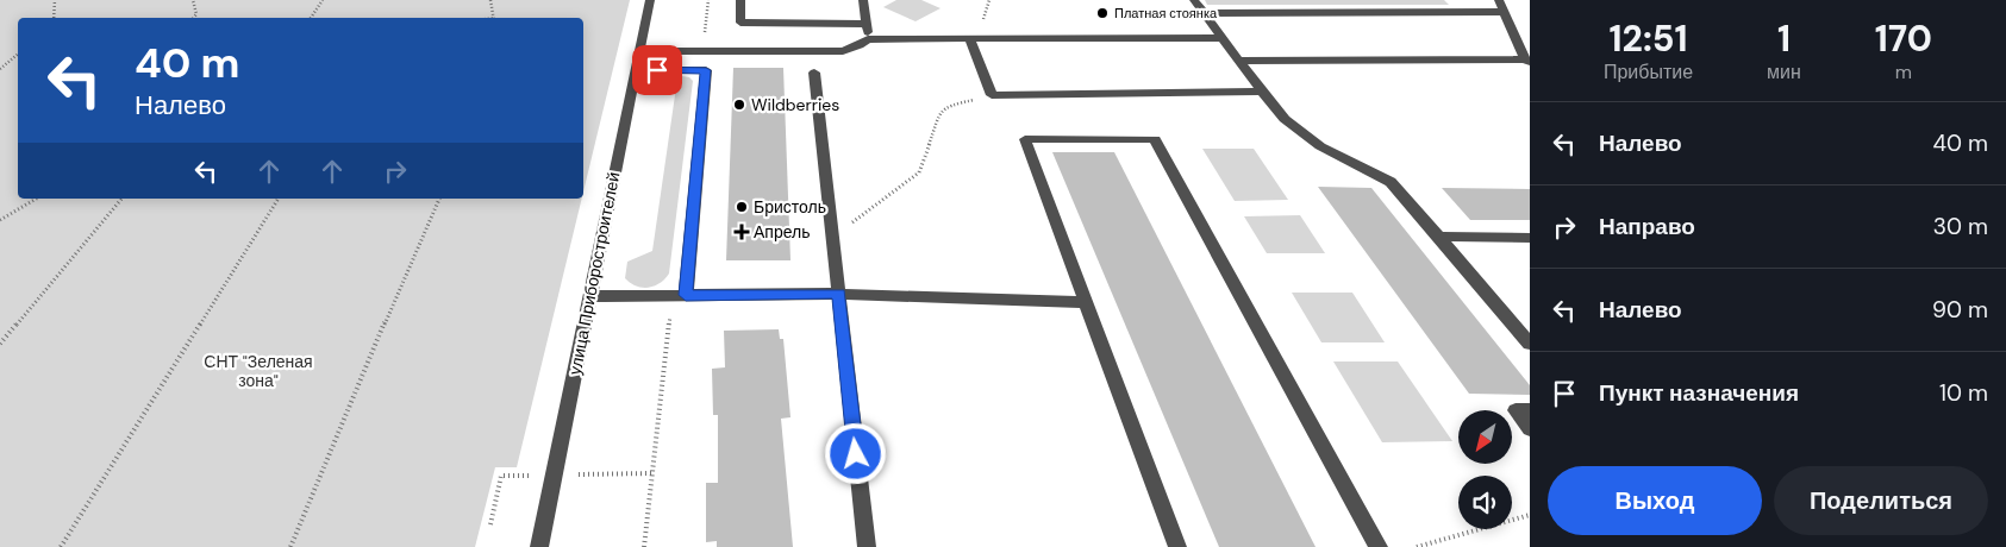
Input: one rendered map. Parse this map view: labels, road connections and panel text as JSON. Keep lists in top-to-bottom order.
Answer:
{
  "streets": {
    "street": ["улица Приборостроителей"]
  },
  "parks": ["СНТ \"Зеленая зона\""],
  "places": {
    "other": ["Платная стоянка", "Wildberries", "Бристоль"],
    "health": ["Апрель"]
  },
  "north": "bottom left",
  "page": {
    "eta": [
      "12:51",
      "Прибытие",
      "1",
      "мин",
      "170",
      "m"
    ],
    "turn": ["40 m", "Налево"],
    "list": [
      {
        "name": "Налево",
        "value": "40 m"
      },
      {
        "name": "Направо",
        "value": "30 m"
      },
      {
        "name": "Налево",
        "value": "90 m"
      },
      {
        "name": "Пункт назначения",
        "value": "10 m"
      }
    ],
    "buttons": ["Выход", "Поделиться"]
  }
}
